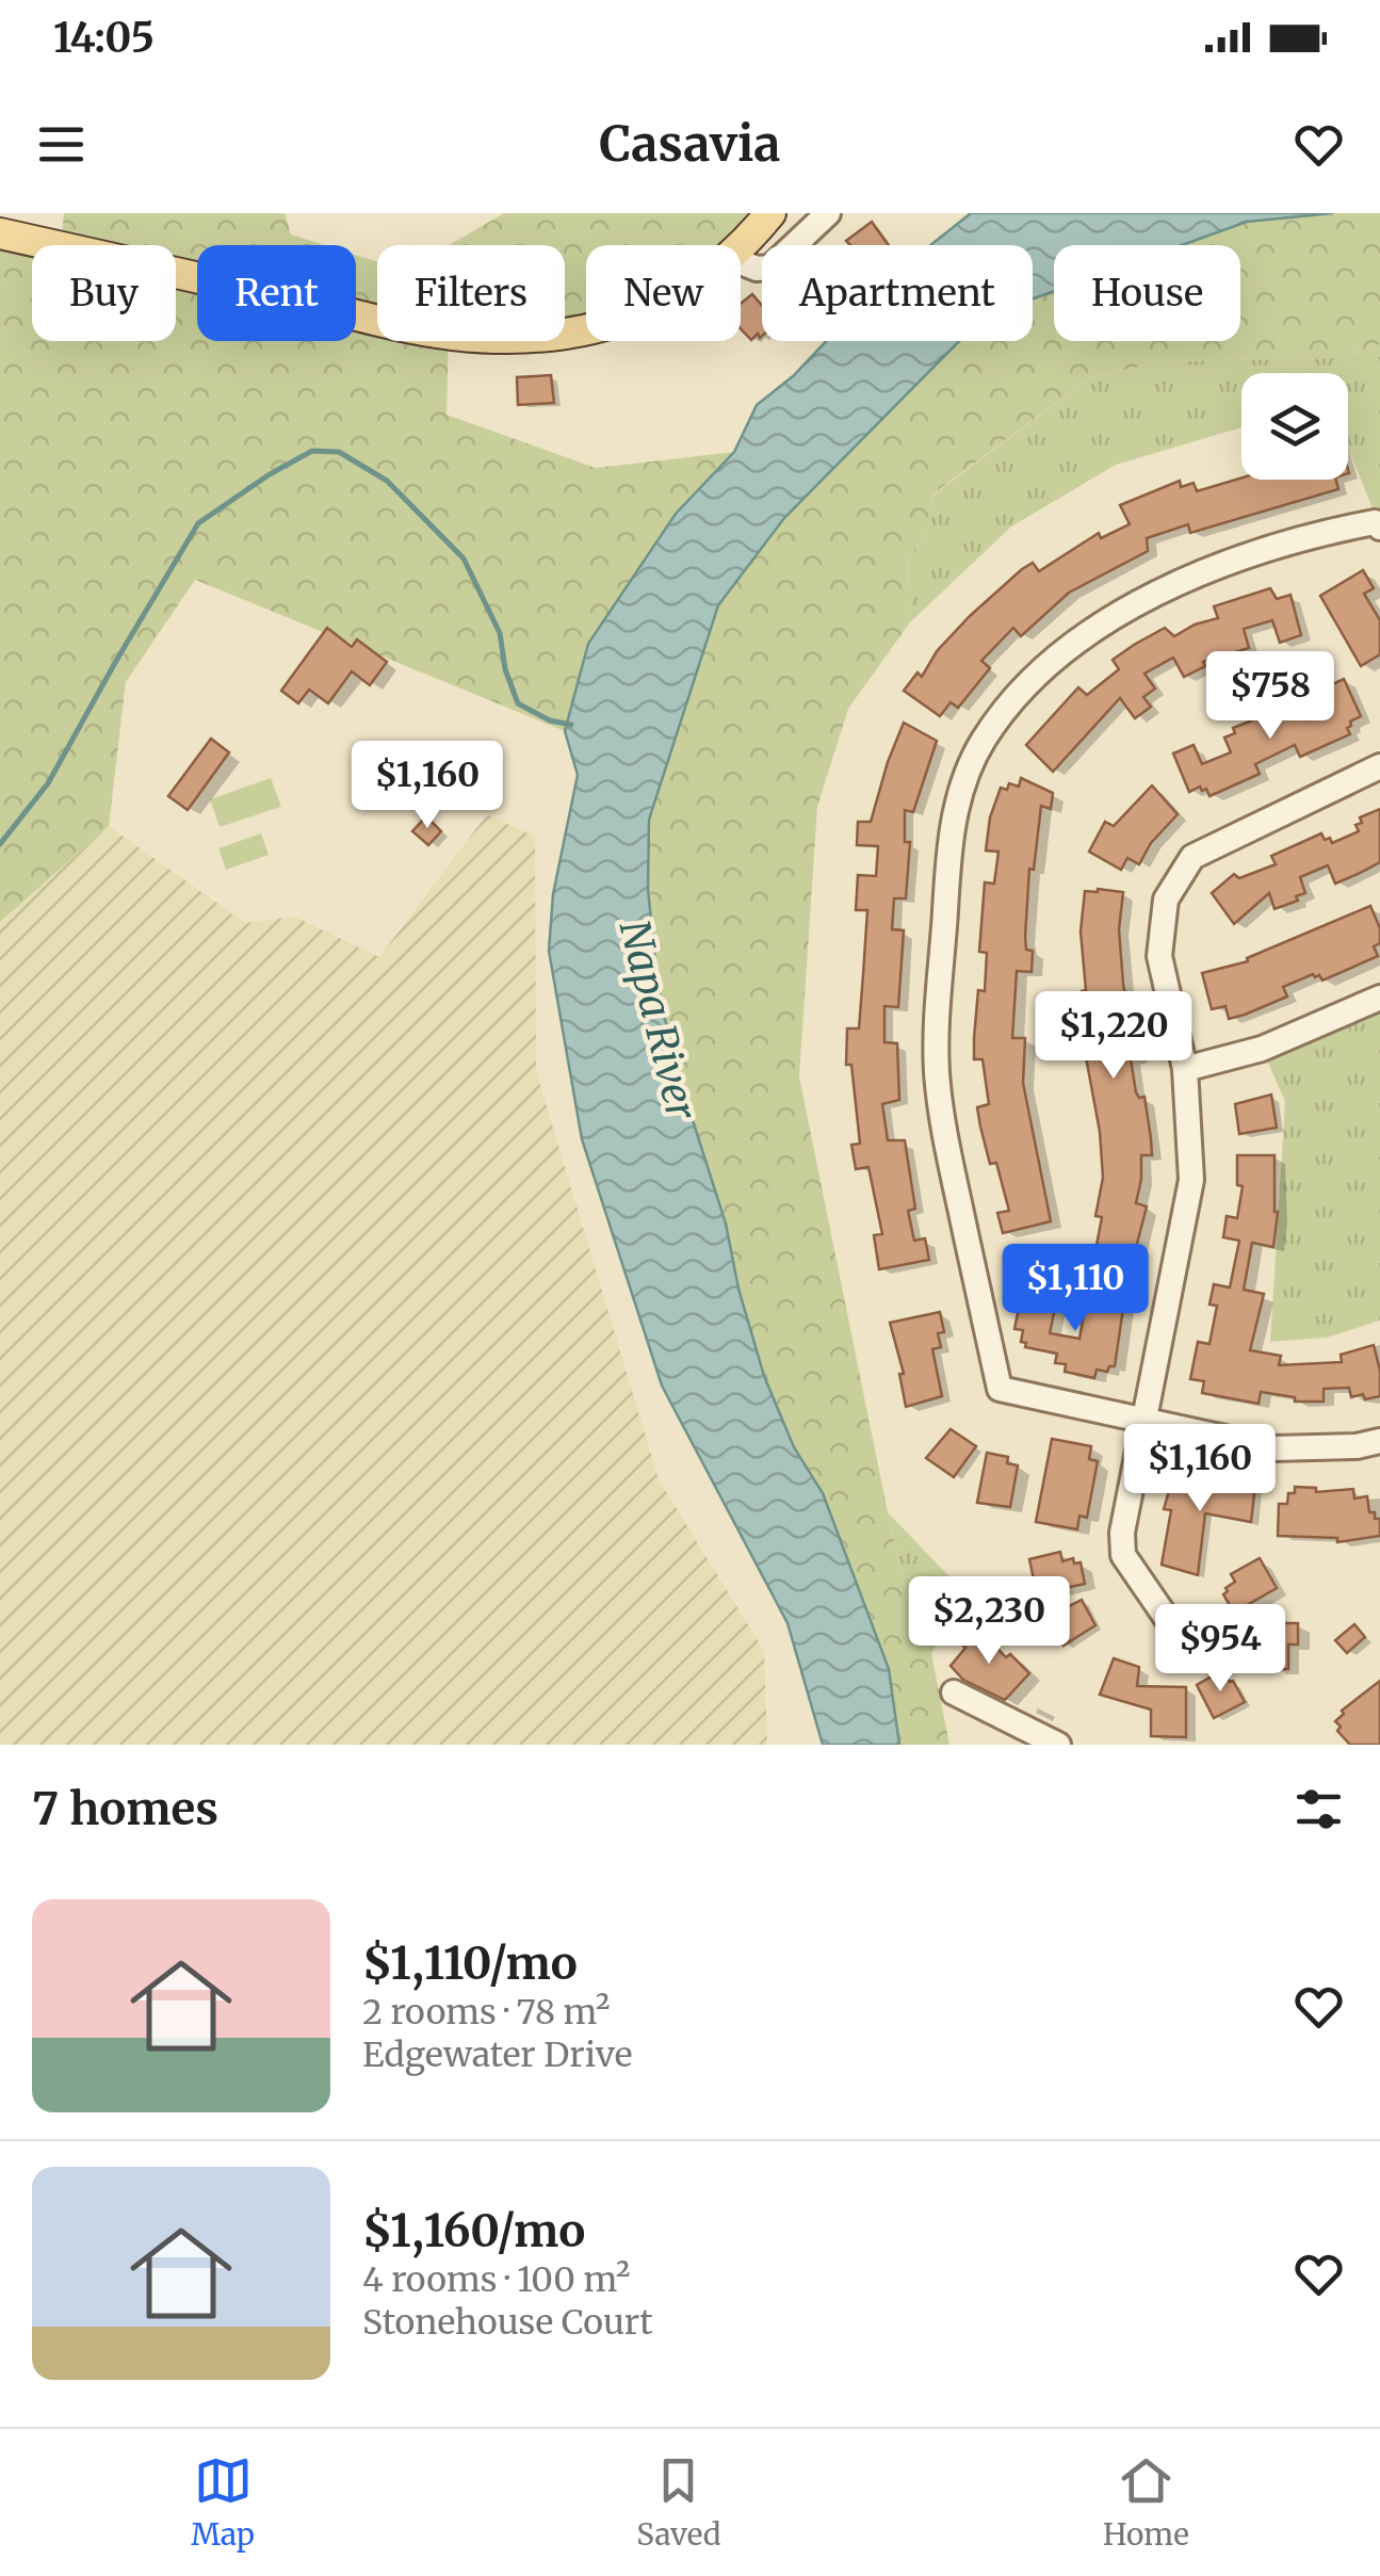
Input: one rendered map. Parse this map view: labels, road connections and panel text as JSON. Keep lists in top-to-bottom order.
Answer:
{
  "water": ["Napa River"],
  "page": {
    "status": "14:05",
    "header": "Casavia",
    "chip": [
      "Buy",
      "Rent",
      "Filters",
      "New",
      "Apartment",
      "House"
    ],
    "price": [
      "$758",
      "$1,160",
      "$1,220",
      "$1,110",
      "$1,160",
      "$2,230",
      "$954"
    ],
    "heading": "7 homes",
    "list": [
      {
        "name": "$1,110/mo",
        "note": "2 rooms · 78 m² · Edgewater Drive"
      },
      {
        "name": "$1,160/mo",
        "note": "4 rooms · 100 m² · Stonehouse Court"
      }
    ],
    "tabs": ["Map", "Saved", "Home"]
  }
}
